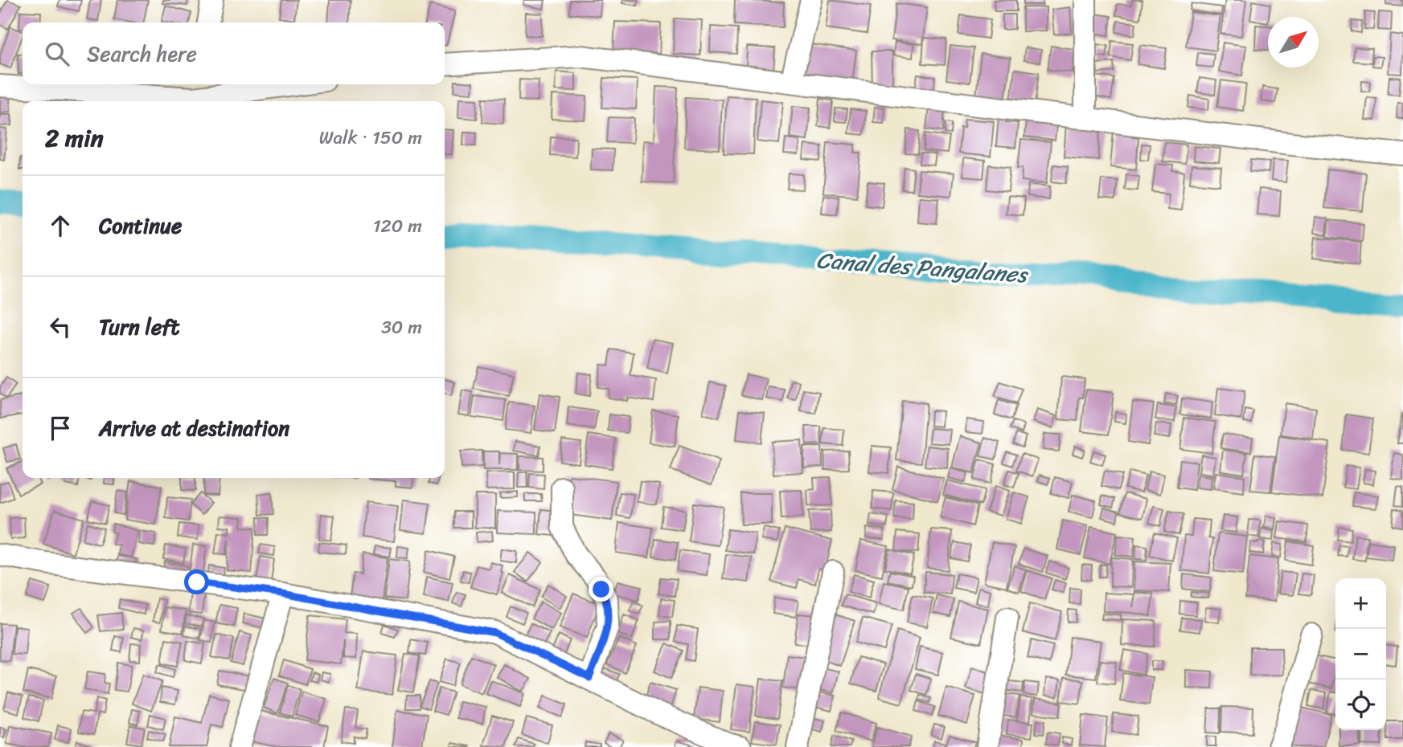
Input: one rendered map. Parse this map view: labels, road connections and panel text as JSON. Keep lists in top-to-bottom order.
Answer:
{
  "water": ["Canal des Pangalanes"],
  "north": "top right",
  "page": {
    "search": "Search here",
    "heading": ["2 min", "Walk · 150 m"],
    "list": [
      ["Continue", "120 m"],
      ["Turn left", "30 m"],
      "Arrive at destination"
    ],
    "map_buttons": ["+", "−"]
  }
}
